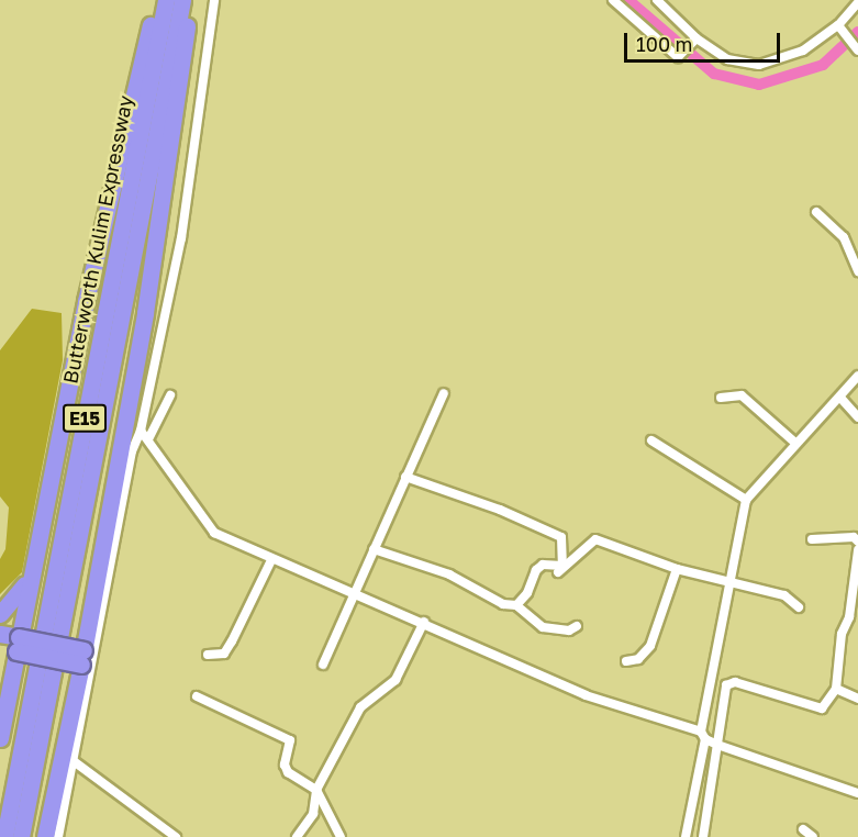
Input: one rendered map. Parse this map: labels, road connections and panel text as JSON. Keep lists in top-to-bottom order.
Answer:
{
  "streets": {
    "highway": ["Butterworth Kulim Expressway", "E15"]
  },
  "scale_bar": "100 m"
}
